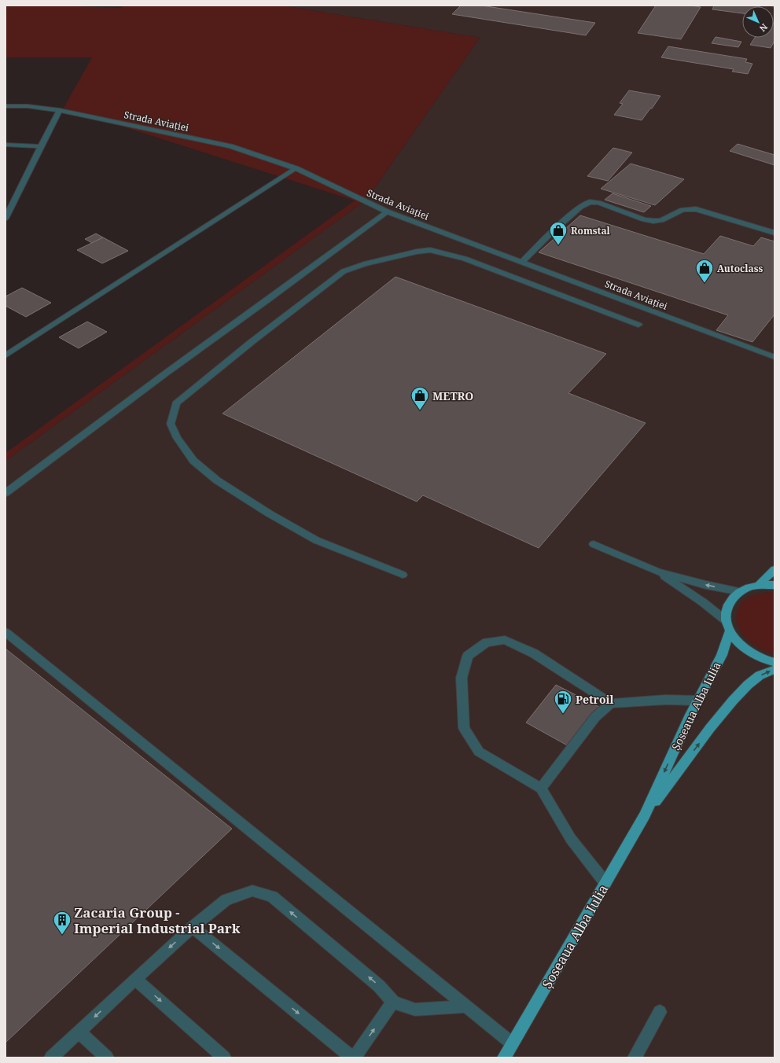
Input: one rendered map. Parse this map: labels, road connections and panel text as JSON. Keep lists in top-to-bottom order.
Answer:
{
  "streets": {
    "main road": ["Șoseaua Alba Iulia"],
    "street": ["Strada Aviației"]
  },
  "places": {
    "shop": ["Romstal", "Autoclass", "METRO"],
    "fuel station": ["Petroil"],
    "building": ["Zacaria Group - Imperial Industrial Park"]
  },
  "north": "bottom right"
}
